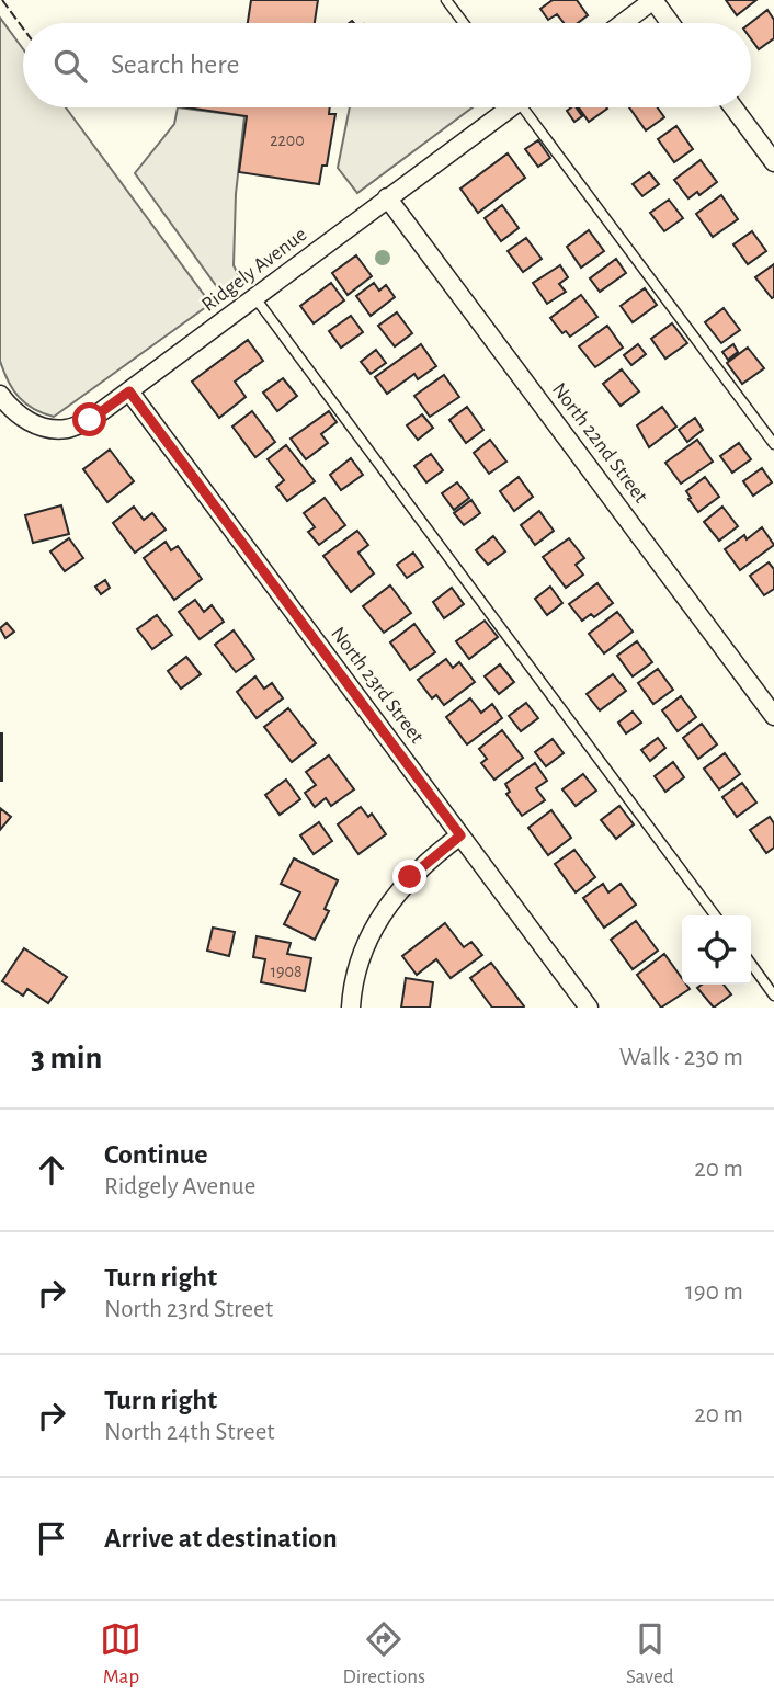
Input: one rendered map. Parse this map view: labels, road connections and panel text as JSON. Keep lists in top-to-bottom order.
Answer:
{
  "streets": {
    "street": ["Ridgely Avenue", "North 22nd Street", "North 23rd Street"]
  },
  "crossings": [
    ["Ridgely Avenue", "North 22nd Street"],
    ["Ridgely Avenue", "North 23rd Street"]
  ],
  "house_numbers": ["2200", "1908"],
  "page": {
    "search": "Search here",
    "heading": ["3 min", "Walk · 230 m"],
    "list": [
      ["Continue", "Ridgely Avenue", "20 m"],
      ["Turn right", "North 23rd Street", "190 m"],
      ["Turn right", "North 24th Street", "20 m"],
      "Arrive at destination"
    ],
    "nav": ["Map", "Directions", "Saved"]
  }
}
